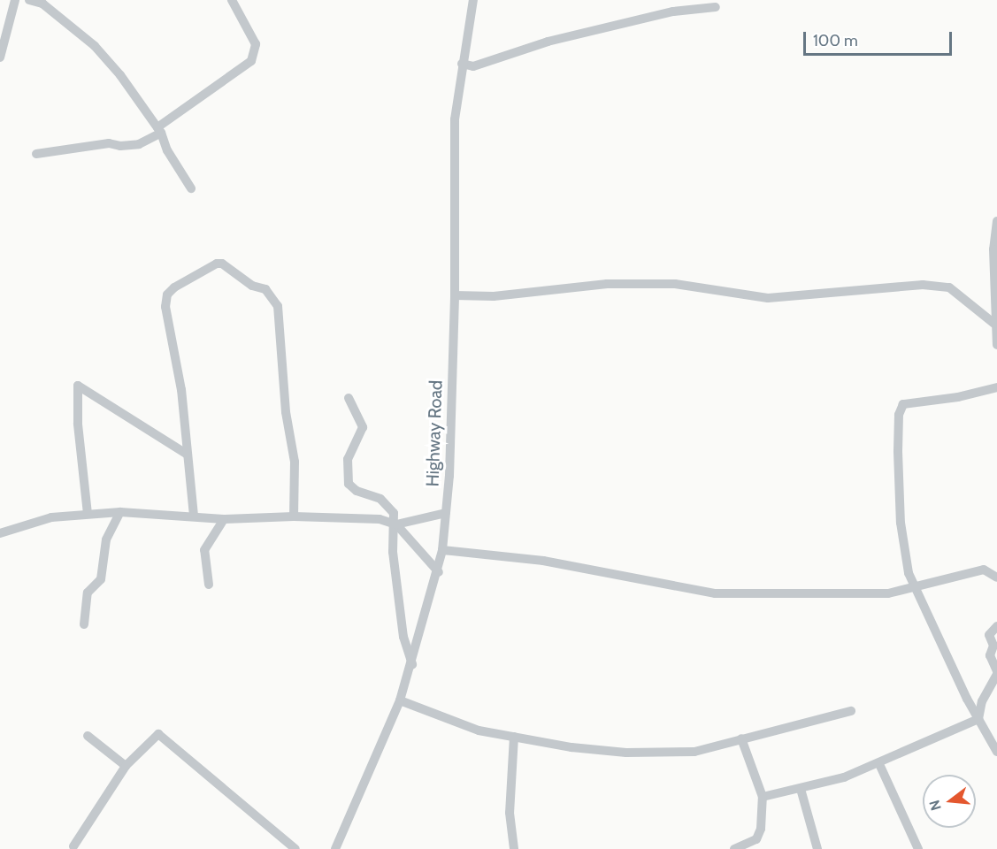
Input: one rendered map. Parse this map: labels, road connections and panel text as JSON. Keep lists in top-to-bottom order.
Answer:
{
  "streets": {
    "street": ["Highway Road"]
  },
  "scale_bar": "100 m",
  "north": "left"
}
